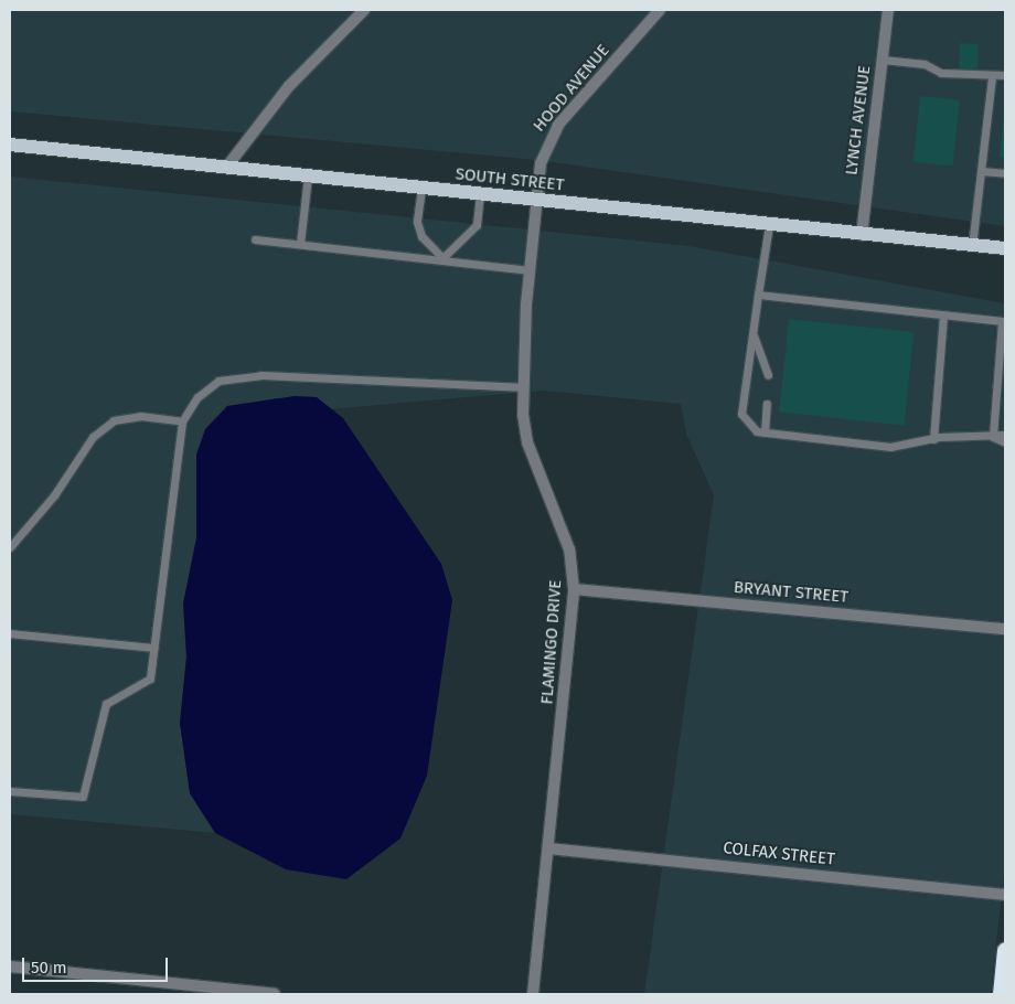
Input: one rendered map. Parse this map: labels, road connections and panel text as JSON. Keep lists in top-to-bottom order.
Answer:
{
  "streets": {
    "main road": ["SOUTH STREET"],
    "street": [
      "HOOD AVENUE",
      "LYNCH AVENUE",
      "BRYANT STREET",
      "FLAMINGO DRIVE",
      "COLFAX STREET"
    ]
  },
  "crossings": [
    ["HOOD AVENUE", "SOUTH STREET"],
    ["HOOD AVENUE", "FLAMINGO DRIVE"],
    ["LYNCH AVENUE", "SOUTH STREET"],
    ["SOUTH STREET", "FLAMINGO DRIVE"],
    ["BRYANT STREET", "FLAMINGO DRIVE"],
    ["FLAMINGO DRIVE", "COLFAX STREET"]
  ],
  "scale_bar": "50 m"
}
